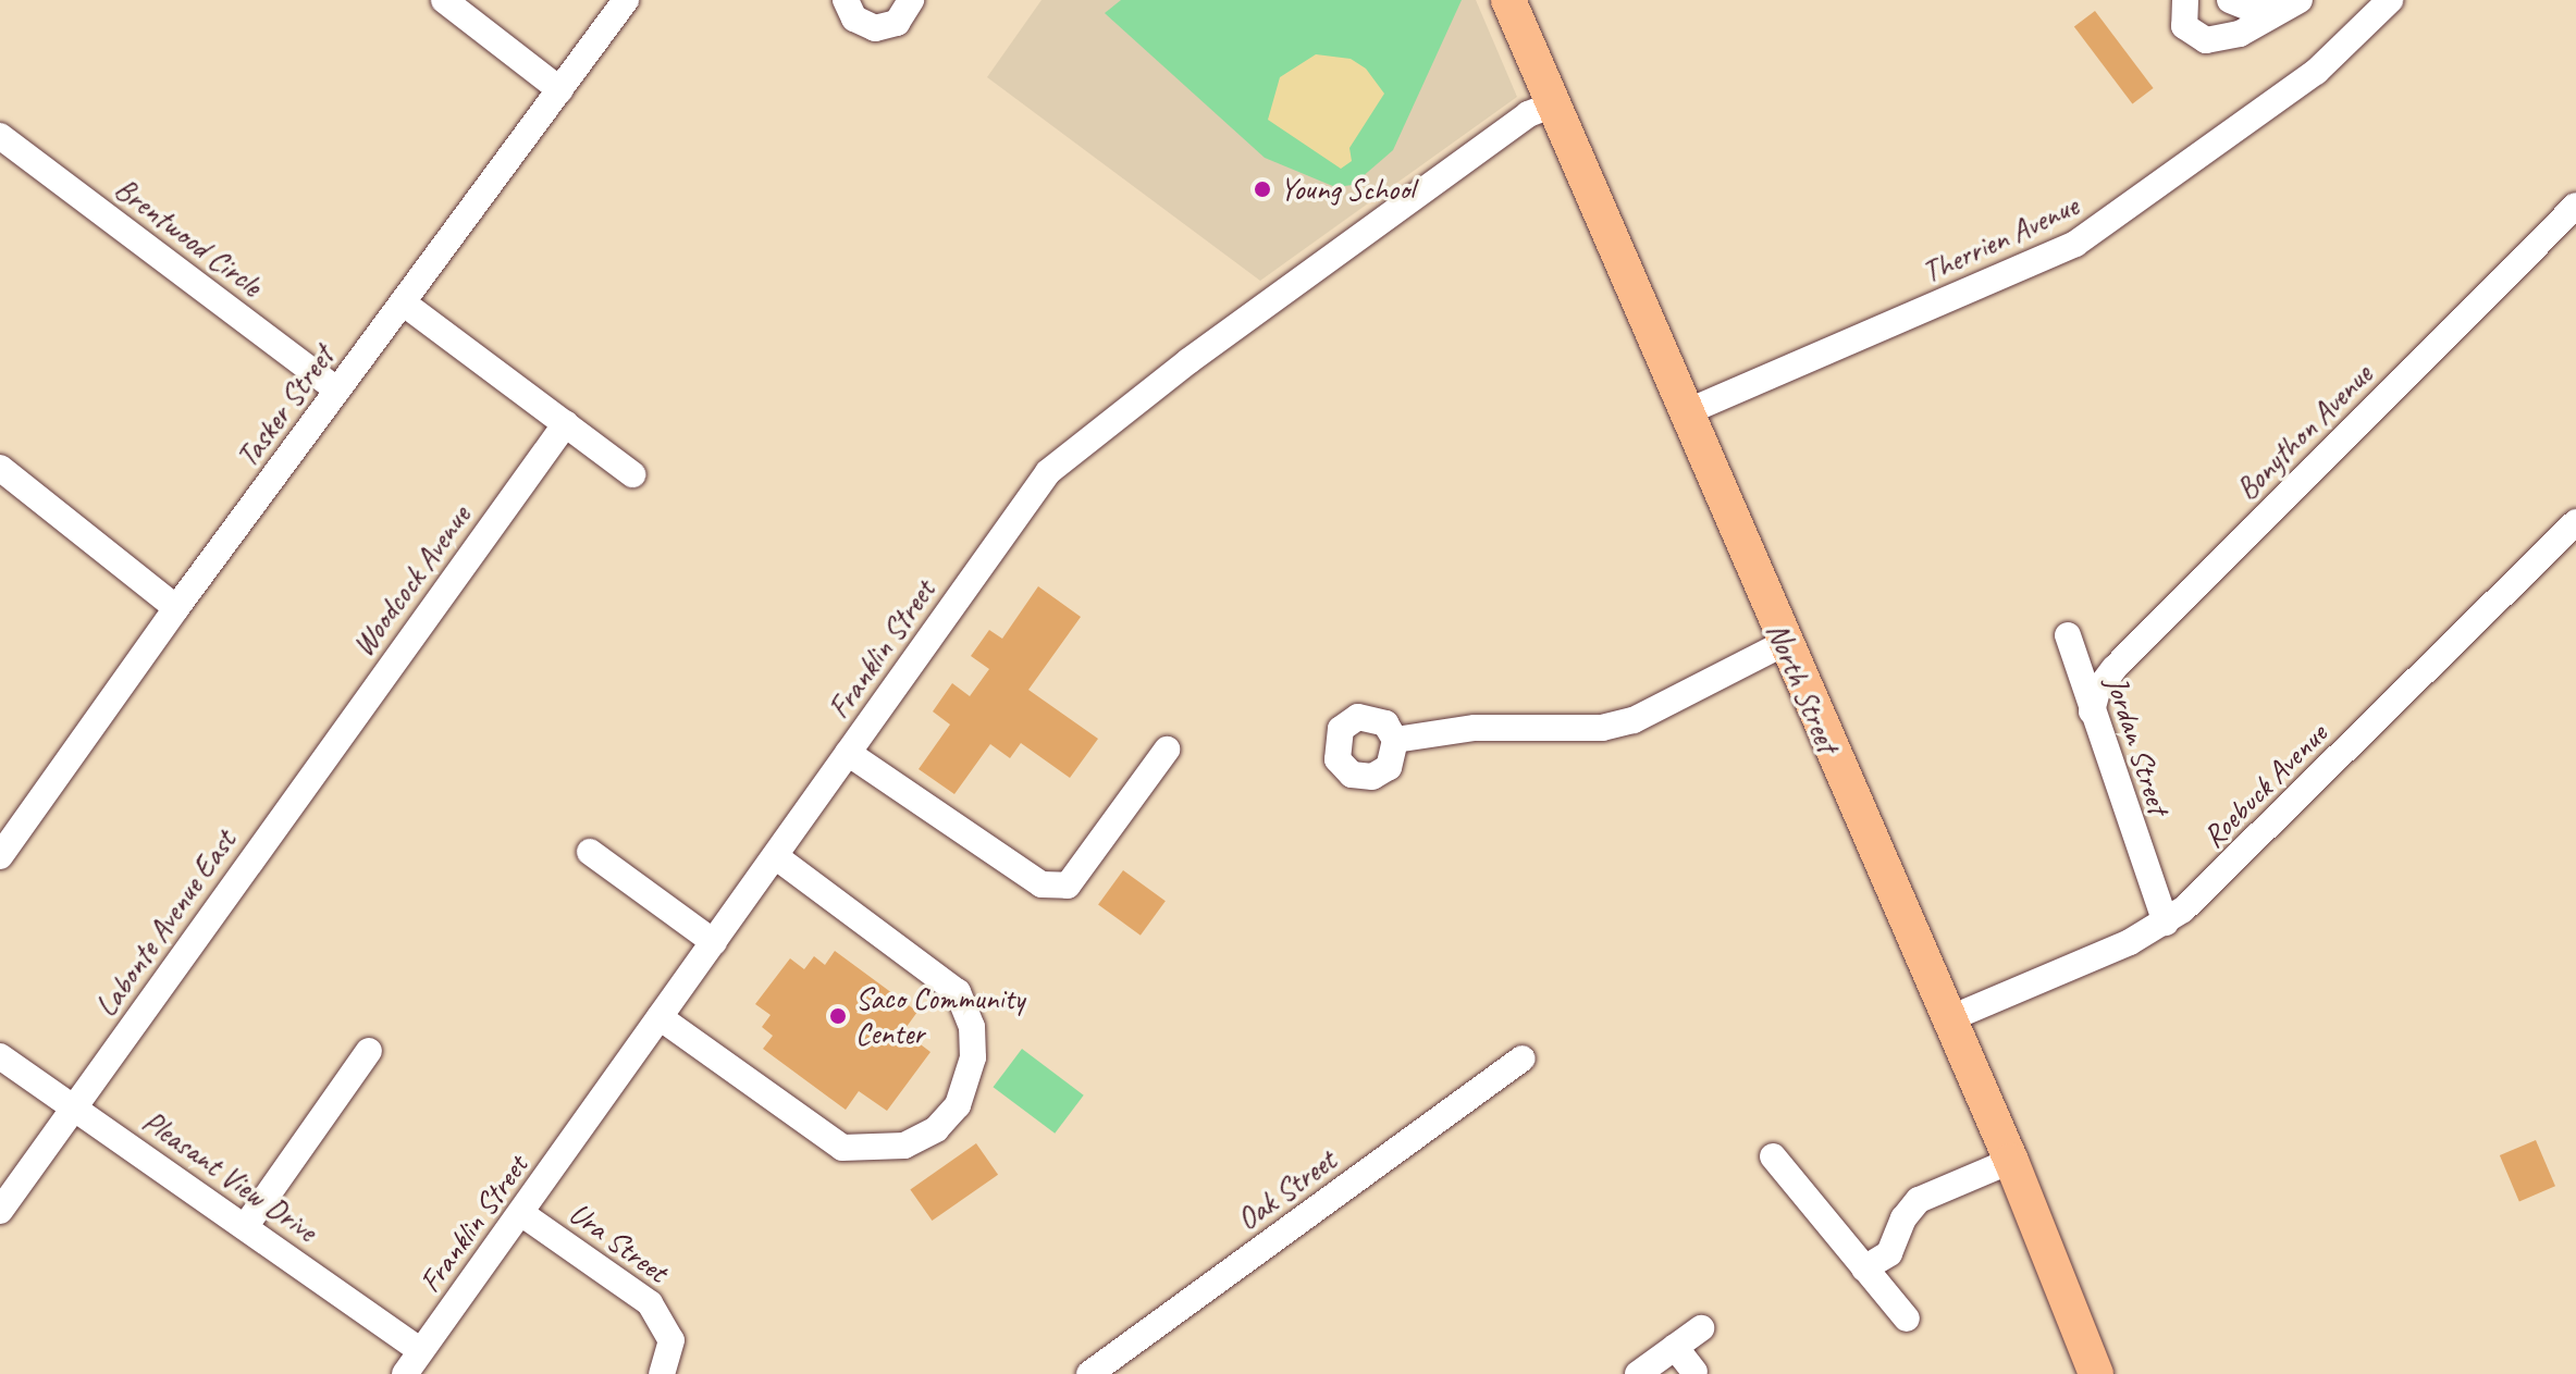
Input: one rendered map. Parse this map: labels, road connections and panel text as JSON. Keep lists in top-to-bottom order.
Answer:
{
  "streets": {
    "main road": ["North Street"],
    "street": [
      "Brentwood Circle",
      "Therrien Avenue",
      "Tasker Street",
      "Bonython Avenue",
      "Woodcock Avenue",
      "Franklin Street",
      "Jordan Street",
      "Roebuck Avenue",
      "Labonte Avenue East",
      "Pleasant View Drive",
      "Oak Street",
      "Ura Street"
    ]
  },
  "crossings": [
    ["Brentwood Circle", "Tasker Street"],
    ["Therrien Avenue", "North Street"],
    ["Bonython Avenue", "Jordan Street"],
    ["Woodcock Avenue", "Labonte Avenue East"],
    ["Franklin Street", "North Street"],
    ["Franklin Street", "Pleasant View Drive"],
    ["Franklin Street", "Ura Street"],
    ["North Street", "Roebuck Avenue"],
    ["Jordan Street", "Roebuck Avenue"],
    ["Labonte Avenue East", "Pleasant View Drive"]
  ],
  "places": ["Young School", "Saco Community Center"]
}
